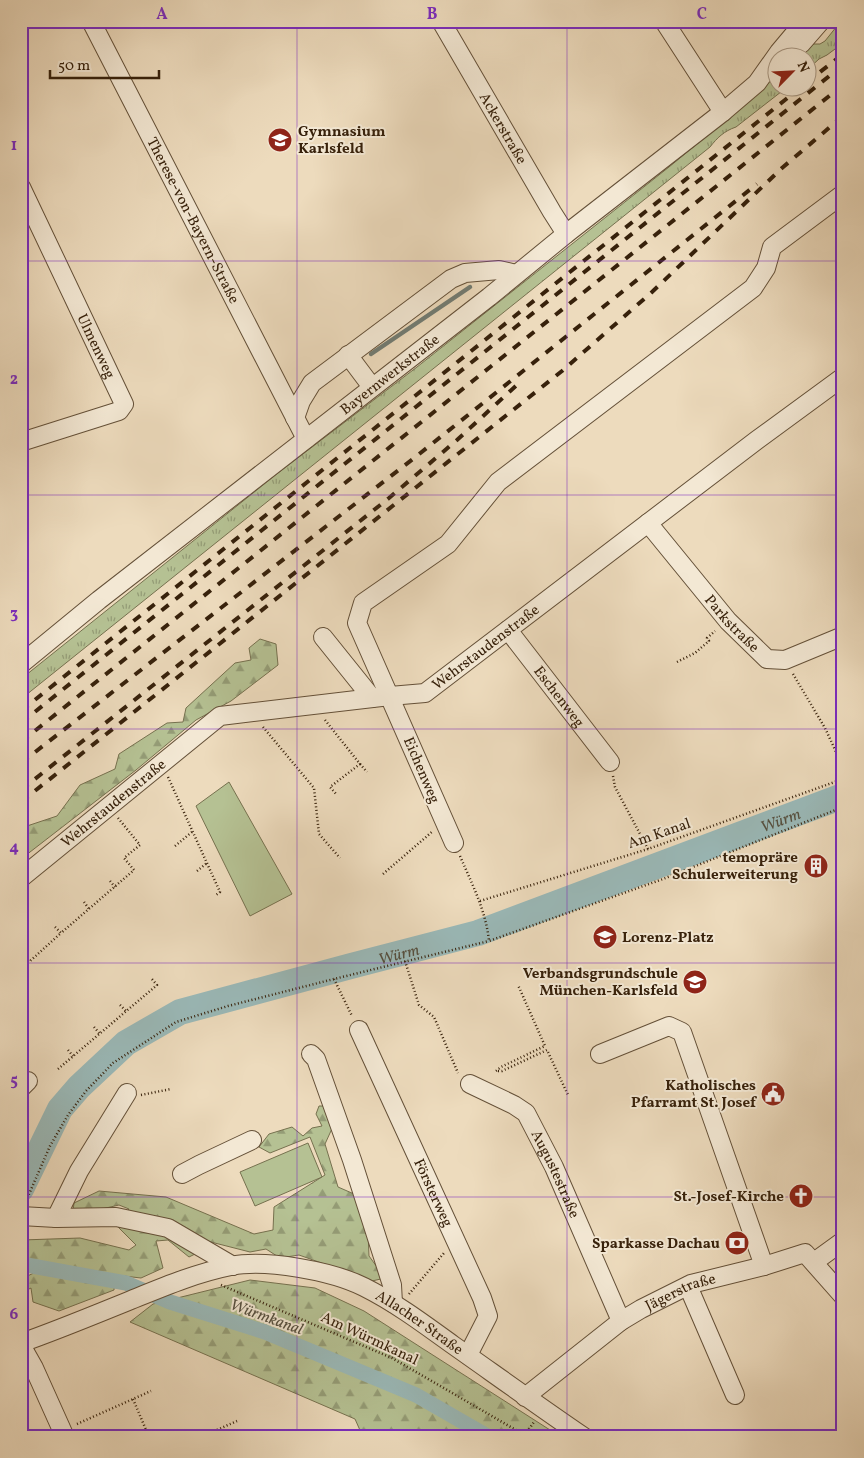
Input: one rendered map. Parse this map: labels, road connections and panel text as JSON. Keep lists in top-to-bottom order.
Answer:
{
  "streets": {
    "street": [
      "Ackerstraße",
      "Therese-von-Bayern-Straße",
      "Ulmenweg",
      "Bayernwerkstraße",
      "Parkstraße",
      "Wehrstaudenstraße",
      "Eschenweg",
      "Eichenweg",
      "Augustestraße",
      "Försterweg",
      "Jägerstraße",
      "Allacher Straße"
    ],
    "path": ["Am Kanal", "Am Würmkanal"]
  },
  "crossings": [
    ["Ackerstraße", "Bayernwerkstraße"],
    ["Therese-von-Bayern-Straße", "Bayernwerkstraße"],
    ["Parkstraße", "Wehrstaudenstraße"],
    ["Wehrstaudenstraße", "Eschenweg"],
    ["Wehrstaudenstraße", "Eichenweg"],
    ["Augustestraße", "Jägerstraße"],
    ["Försterweg", "Allacher Straße"],
    ["Jägerstraße", "Allacher Straße"]
  ],
  "water": ["Würm", "Würmkanal"],
  "places": {
    "school or university": ["Gymnasium Karlsfeld", "Lorenz-Platz", "Verbandsgrundschule München-Karlsfeld"],
    "building": ["temopräre Schulerweiterung"],
    "public building": ["Katholisches Pfarramt St. Josef"],
    "church": ["St.-Josef-Kirche"],
    "bank": ["Sparkasse Dachau"]
  },
  "scale_bar": "50 m",
  "north": "top right",
  "grid": {
    "columns": ["A", "B", "C"],
    "rows": [
      "1",
      "2",
      "3",
      "4",
      "5",
      "6"
    ]
  }
}
